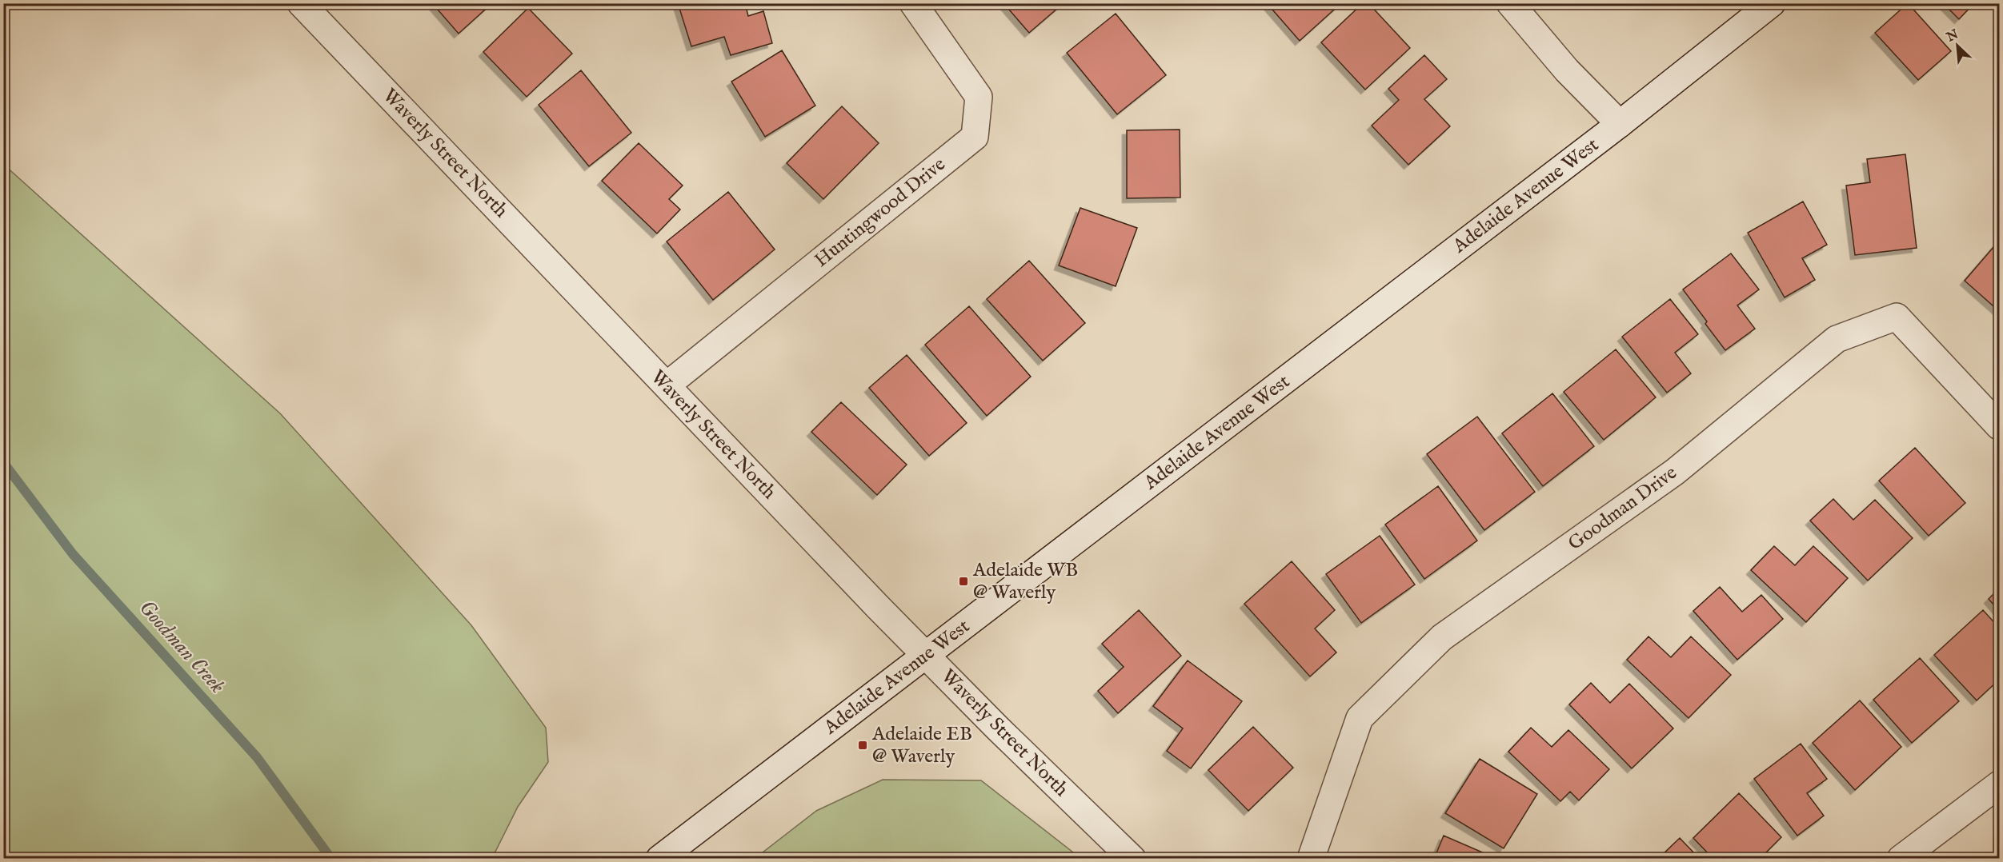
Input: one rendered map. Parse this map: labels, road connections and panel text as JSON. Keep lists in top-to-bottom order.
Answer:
{
  "streets": {
    "street": [
      "Waverly Street North",
      "Adelaide Avenue West",
      "Huntingwood Drive",
      "Goodman Drive"
    ]
  },
  "crossings": [
    ["Waverly Street North", "Adelaide Avenue West"],
    ["Waverly Street North", "Huntingwood Drive"]
  ],
  "water": ["Goodman Creek"],
  "places": {
    "transit": ["Adelaide WB @ Waverly", "Adelaide EB @ Waverly"]
  },
  "north": "top left"
}
